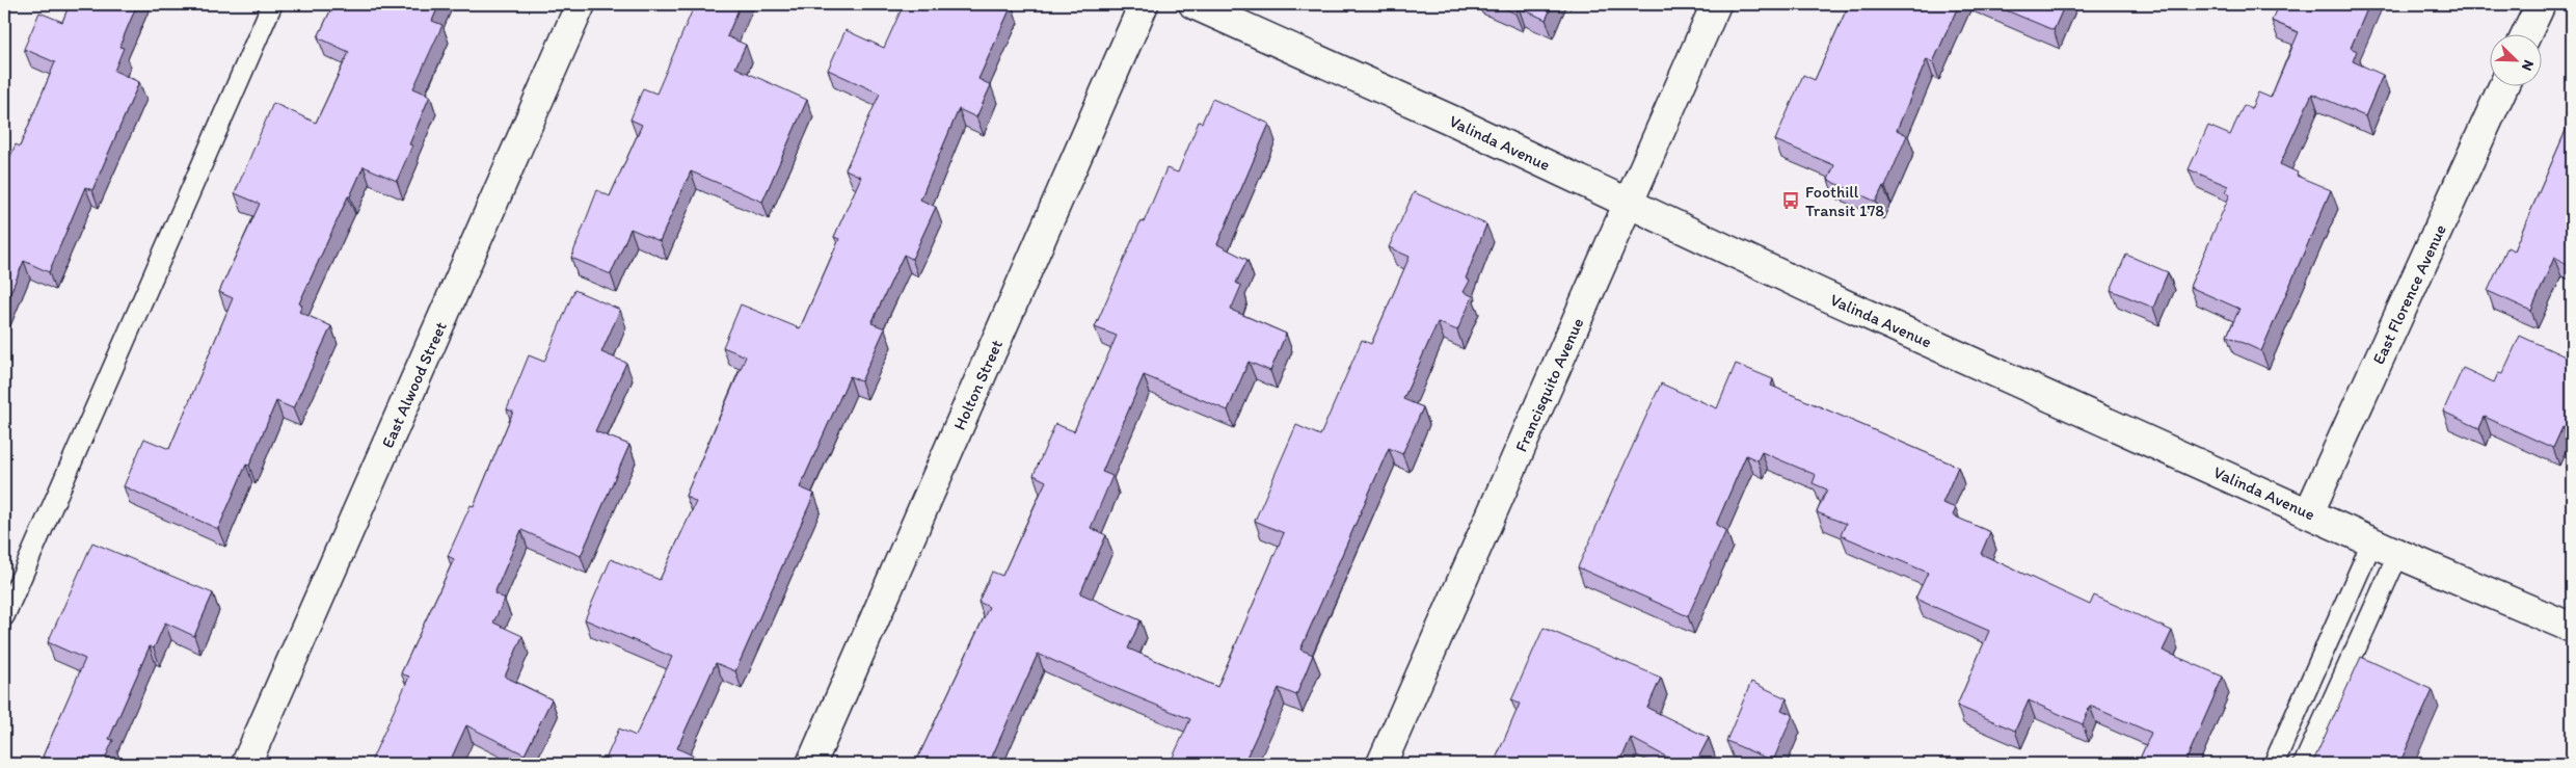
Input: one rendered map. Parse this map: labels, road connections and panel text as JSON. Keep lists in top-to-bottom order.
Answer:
{
  "streets": {
    "street": [
      "Valinda Avenue",
      "East Florence Avenue",
      "East Alwood Street",
      "Holton Street",
      "Francisquito Avenue"
    ]
  },
  "crossings": [
    ["Valinda Avenue", "East Florence Avenue"],
    ["Valinda Avenue", "Francisquito Avenue"]
  ],
  "places": {
    "bus stop": ["Foothill Transit 178"]
  },
  "north": "bottom right"
}
